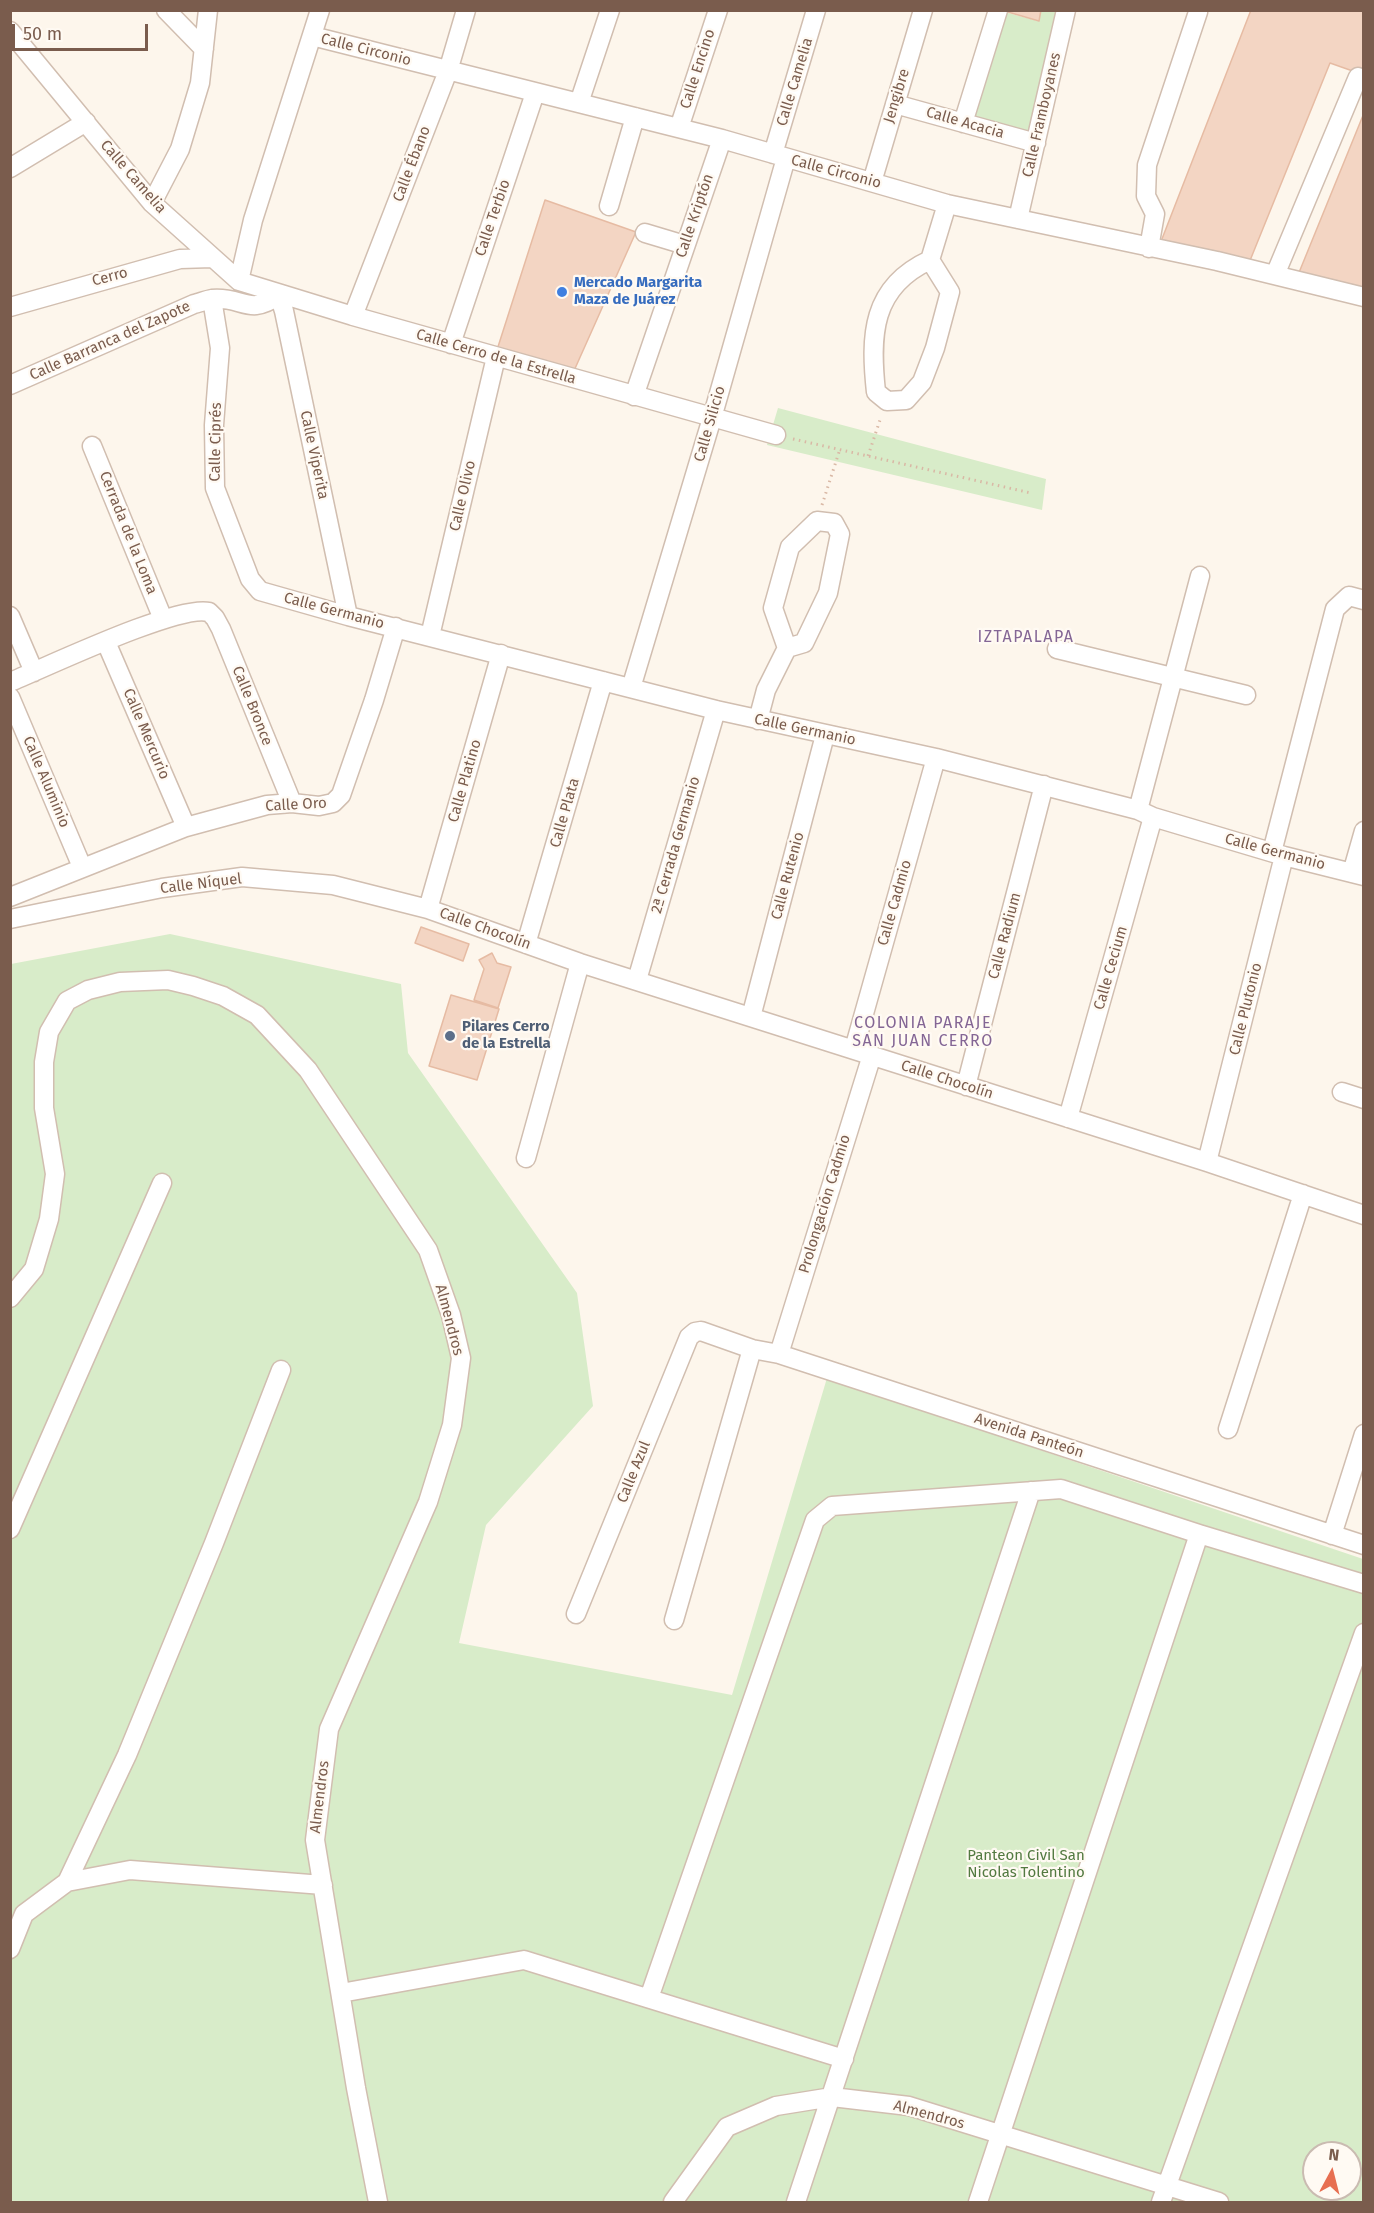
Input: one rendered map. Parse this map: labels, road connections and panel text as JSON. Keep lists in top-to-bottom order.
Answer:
{
  "streets": {
    "street": [
      "Calle Circonio",
      "Calle Encino",
      "Calle Camelia",
      "Jengibre",
      "Calle Framboyanes",
      "Calle Acacia",
      "Calle Ébano",
      "Calle Kriptón",
      "Calle Terbio",
      "Cerro",
      "Calle Barranca del Zapote",
      "Calle Cerro de la Estrella",
      "Calle Silicio",
      "Calle Ciprés",
      "Calle Viperita",
      "Calle Olivo",
      "Cerrada de la Loma",
      "Calle Germanio",
      "Calle Bronce",
      "Calle Mercurio",
      "Calle Platino",
      "Calle Aluminio",
      "Calle Oro",
      "Calle Plata",
      "2ª Cerrada Germanio",
      "Calle Rutenio",
      "Calle Níquel",
      "Calle Cadmio",
      "Calle Chocolín",
      "Calle Radium",
      "Calle Cecium",
      "Calle Plutonio",
      "Prolongación Cadmio",
      "Almendros",
      "Avenida Panteón",
      "Calle Azul"
    ]
  },
  "crossings": [
    ["Calle Circonio", "Calle Encino"],
    ["Calle Circonio", "Calle Camelia"],
    ["Calle Circonio", "Jengibre"],
    ["Calle Circonio", "Calle Framboyanes"],
    ["Calle Circonio", "Calle Ébano"],
    ["Calle Circonio", "Calle Kriptón"],
    ["Calle Circonio", "Calle Terbio"],
    ["Calle Circonio", "Calle Silicio"],
    ["Calle Camelia", "Cerro"],
    ["Calle Camelia", "Calle Barranca del Zapote"],
    ["Calle Camelia", "Calle Cerro de la Estrella"],
    ["Calle Camelia", "Calle Silicio"],
    ["Calle Camelia", "Calle Viperita"],
    ["Jengibre", "Calle Acacia"],
    ["Calle Framboyanes", "Calle Acacia"],
    ["Calle Ébano", "Calle Cerro de la Estrella"],
    ["Calle Kriptón", "Calle Cerro de la Estrella"],
    ["Calle Terbio", "Calle Cerro de la Estrella"],
    ["Calle Barranca del Zapote", "Calle Cerro de la Estrella"],
    ["Calle Barranca del Zapote", "Calle Ciprés"],
    ["Calle Barranca del Zapote", "Calle Viperita"],
    ["Calle Cerro de la Estrella", "Calle Silicio"],
    ["Calle Cerro de la Estrella", "Calle Viperita"],
    ["Calle Cerro de la Estrella", "Calle Olivo"],
    ["Calle Silicio", "Calle Germanio"],
    ["Calle Ciprés", "Calle Germanio"],
    ["Calle Viperita", "Calle Germanio"],
    ["Calle Olivo", "Calle Germanio"],
    ["Cerrada de la Loma", "Calle Bronce"],
    ["Calle Germanio", "Calle Platino"],
    ["Calle Germanio", "Calle Oro"],
    ["Calle Germanio", "Calle Plata"],
    ["Calle Germanio", "2ª Cerrada Germanio"],
    ["Calle Germanio", "Calle Rutenio"],
    ["Calle Germanio", "Calle Cadmio"],
    ["Calle Germanio", "Calle Radium"],
    ["Calle Germanio", "Calle Cecium"],
    ["Calle Germanio", "Calle Plutonio"],
    ["Calle Bronce", "Calle Oro"],
    ["Calle Mercurio", "Calle Oro"],
    ["Calle Platino", "Calle Níquel"],
    ["Calle Platino", "Calle Chocolín"],
    ["Calle Aluminio", "Calle Oro"],
    ["Calle Plata", "Calle Chocolín"],
    ["2ª Cerrada Germanio", "Calle Chocolín"],
    ["Calle Rutenio", "Calle Chocolín"],
    ["Calle Níquel", "Calle Chocolín"],
    ["Calle Cadmio", "Calle Chocolín"],
    ["Calle Chocolín", "Calle Radium"],
    ["Calle Chocolín", "Calle Cecium"],
    ["Calle Chocolín", "Calle Plutonio"],
    ["Calle Chocolín", "Prolongación Cadmio"],
    ["Prolongación Cadmio", "Avenida Panteón"],
    ["Avenida Panteón", "Calle Azul"]
  ],
  "districts": ["IZTAPALAPA", "COLONIA PARAJE SAN JUAN CERRO"],
  "parks": ["Panteon Civil San Nicolas Tolentino"],
  "places": ["Mercado Margarita Maza de Juárez", "Pilares Cerro de la Estrella"],
  "scale_bar": "50 m",
  "north": "top"
}
